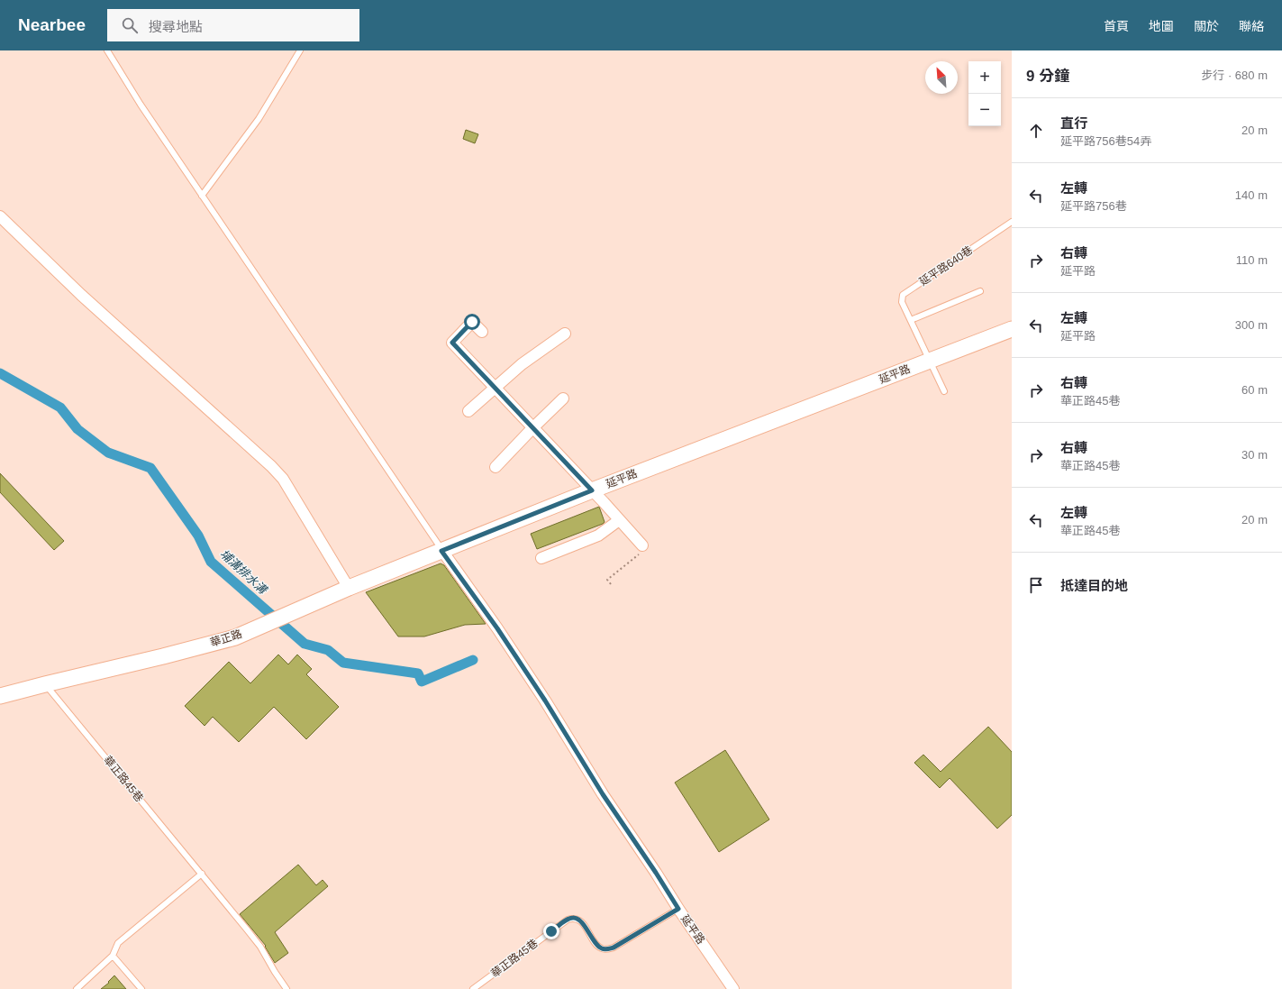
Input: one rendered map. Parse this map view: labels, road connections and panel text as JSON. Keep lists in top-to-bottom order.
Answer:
{
  "streets": {
    "street": ["延平路", "華正路"],
    "lane": ["延平路640巷", "華正路45巷"]
  },
  "crossings": [
    ["延平路640巷", "延平路"],
    ["延平路", "華正路"],
    ["延平路", "華正路45巷"],
    ["華正路", "華正路45巷"]
  ],
  "water": ["埔溝排水溝"],
  "north": "top left",
  "page": {
    "header": "Nearbee",
    "search": "搜尋地點",
    "nav": [
      "首頁",
      "地圖",
      "關於",
      "聯絡"
    ],
    "heading": ["9 分鐘", "步行 · 680 m"],
    "map_buttons": ["+", "−"],
    "list": [
      ["直行", "延平路756巷54弄", "20 m"],
      ["左轉", "延平路756巷", "140 m"],
      ["右轉", "延平路", "110 m"],
      ["左轉", "延平路", "300 m"],
      ["右轉", "華正路45巷", "60 m"],
      ["右轉", "華正路45巷", "30 m"],
      ["左轉", "華正路45巷", "20 m"],
      "抵達目的地"
    ]
  }
}
